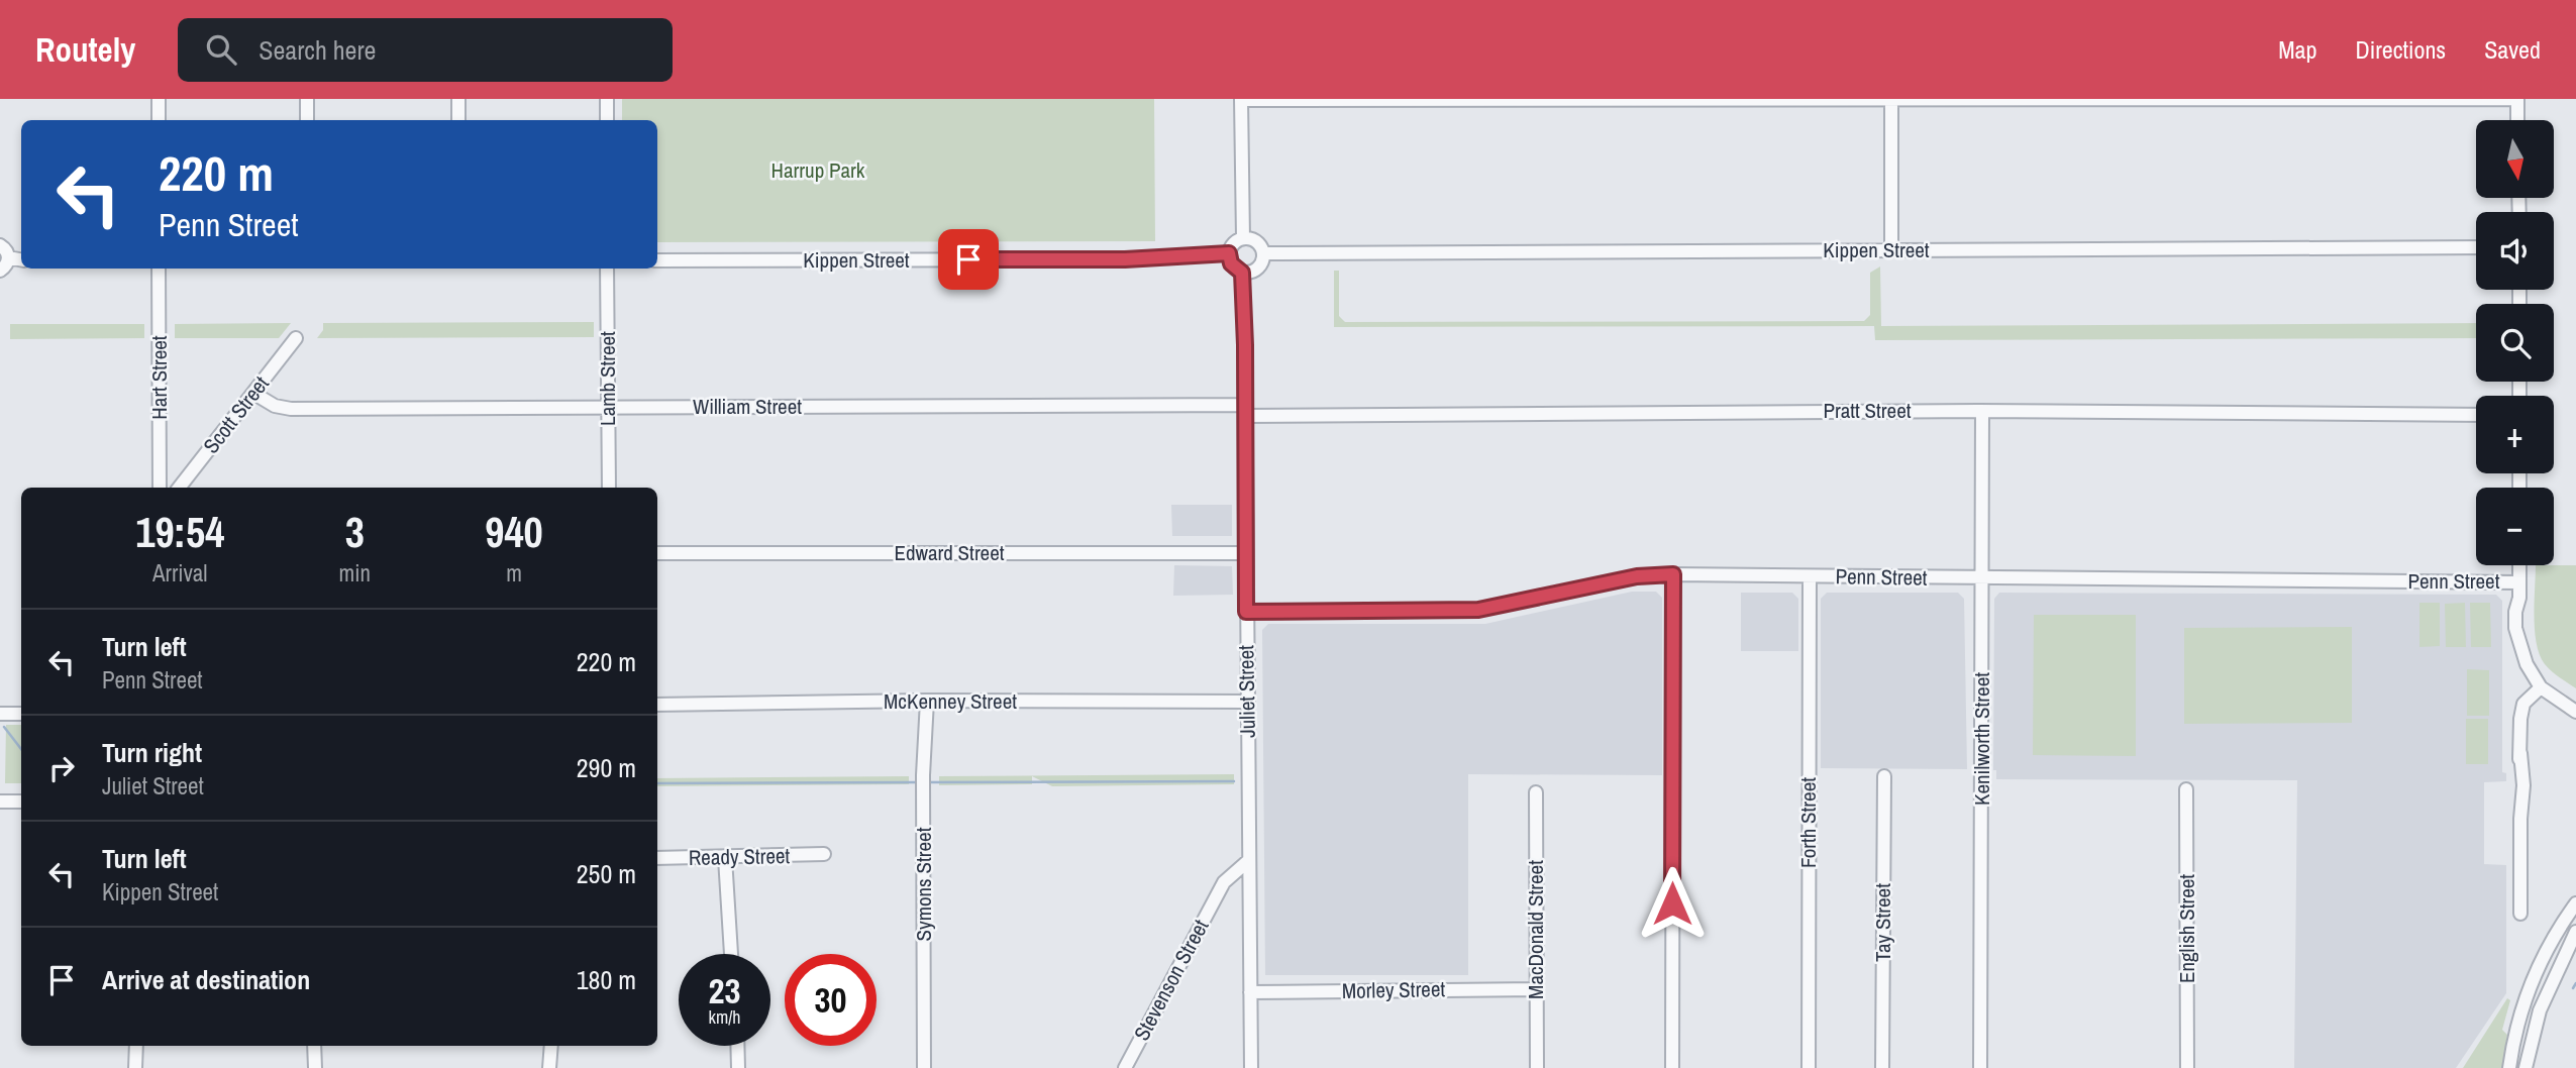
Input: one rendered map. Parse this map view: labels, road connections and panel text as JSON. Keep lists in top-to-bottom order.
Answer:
{
  "streets": {
    "street": [
      "Kippen Street",
      "Hart Street",
      "Lamb Street",
      "William Street",
      "Pratt Street",
      "Scott Street",
      "Edward Street",
      "Penn Street",
      "Juliet Street",
      "McKenney Street",
      "Kenilworth Street",
      "Forth Street",
      "Ready Street",
      "Symons Street",
      "Tay Street",
      "English Street",
      "MacDonald Street",
      "Stevenson Street",
      "Morley Street"
    ]
  },
  "crossings": [
    ["Kippen Street", "Juliet Street"],
    ["Lamb Street", "William Street"],
    ["William Street", "Pratt Street"],
    ["William Street", "Scott Street"],
    ["William Street", "Juliet Street"],
    ["Pratt Street", "Juliet Street"],
    ["Pratt Street", "Kenilworth Street"],
    ["Edward Street", "Juliet Street"],
    ["Penn Street", "Juliet Street"],
    ["Penn Street", "Kenilworth Street"],
    ["Penn Street", "Forth Street"],
    ["Juliet Street", "McKenney Street"],
    ["Juliet Street", "Stevenson Street"],
    ["Juliet Street", "Morley Street"],
    ["McKenney Street", "Symons Street"],
    ["MacDonald Street", "Morley Street"]
  ],
  "parks": ["Harrup Park"],
  "north": "bottom",
  "page": {
    "header": "Routely",
    "search": "Search here",
    "nav": ["Map", "Directions", "Saved"],
    "map_buttons": ["+", "−"],
    "turn": ["220 m", "Penn Street"],
    "eta": [
      "19:54",
      "Arrival",
      "3",
      "min",
      "940",
      "m"
    ],
    "list": [
      {
        "name": "Turn left",
        "note": "Penn Street",
        "value": "220 m"
      },
      {
        "name": "Turn right",
        "note": "Juliet Street",
        "value": "290 m"
      },
      {
        "name": "Turn left",
        "note": "Kippen Street",
        "value": "250 m"
      },
      {
        "name": "Arrive at destination",
        "value": "180 m"
      }
    ],
    "speed": "23 km/h",
    "limit": "30"
  }
}
